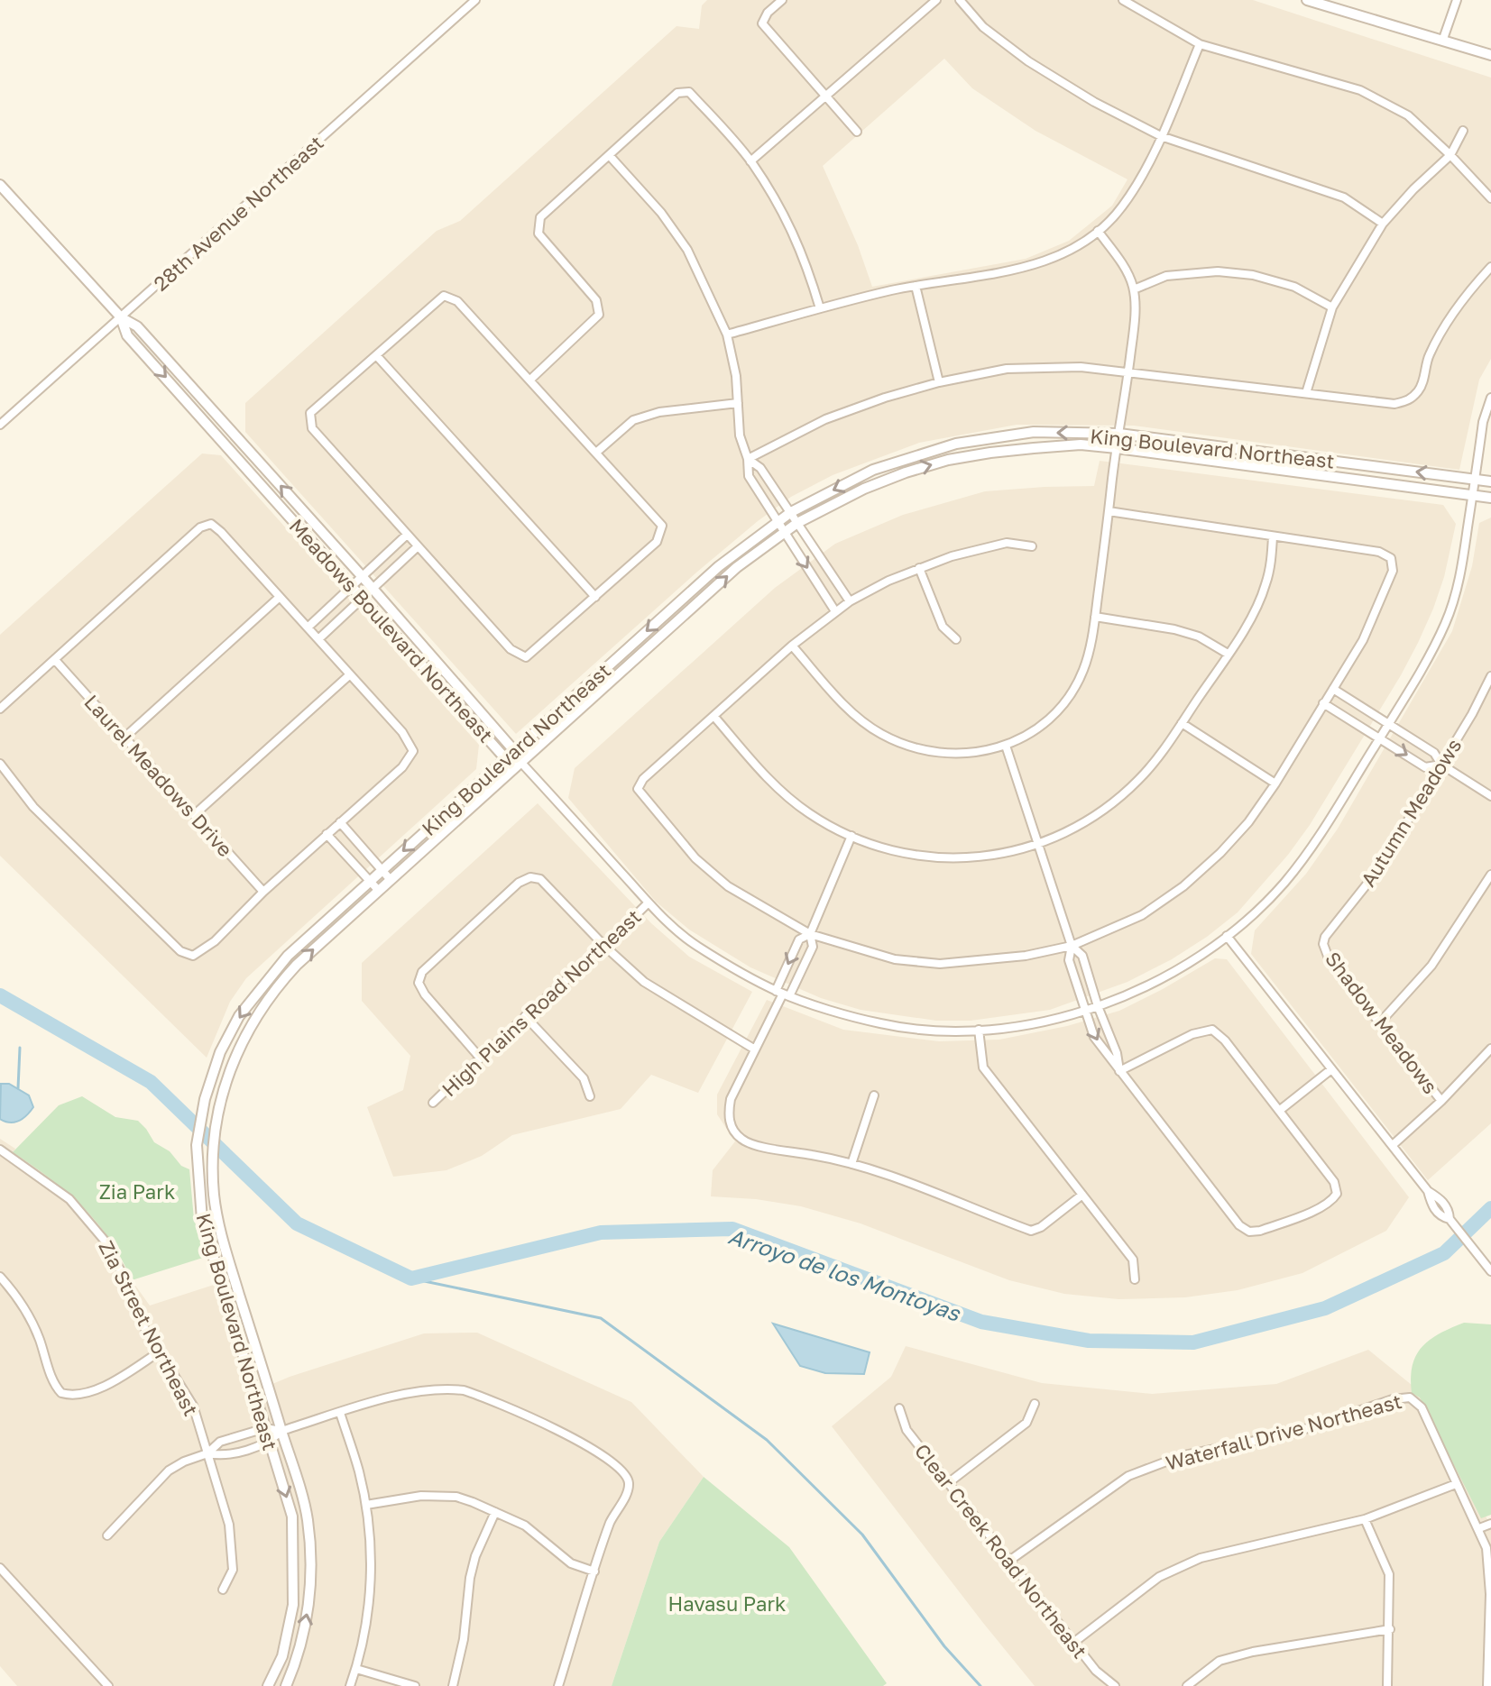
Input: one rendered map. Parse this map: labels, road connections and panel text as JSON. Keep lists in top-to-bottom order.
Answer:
{
  "streets": {
    "street": [
      "28th Avenue Northeast",
      "King Boulevard Northeast",
      "Meadows Boulevard Northeast",
      "Laurel Meadows Drive",
      "Autumn Meadows",
      "High Plains Road Northeast",
      "Shadow Meadows",
      "Zia Street Northeast",
      "Waterfall Drive Northeast",
      "Clear Creek Road Northeast"
    ]
  },
  "crossings": [
    ["28th Avenue Northeast", "Meadows Boulevard Northeast"],
    ["King Boulevard Northeast", "Meadows Boulevard Northeast"],
    ["Autumn Meadows", "Shadow Meadows"],
    ["Waterfall Drive Northeast", "Clear Creek Road Northeast"]
  ],
  "water": ["Arroyo de los Montoyas"],
  "parks": ["Zia Park", "Havasu Park"]
}
